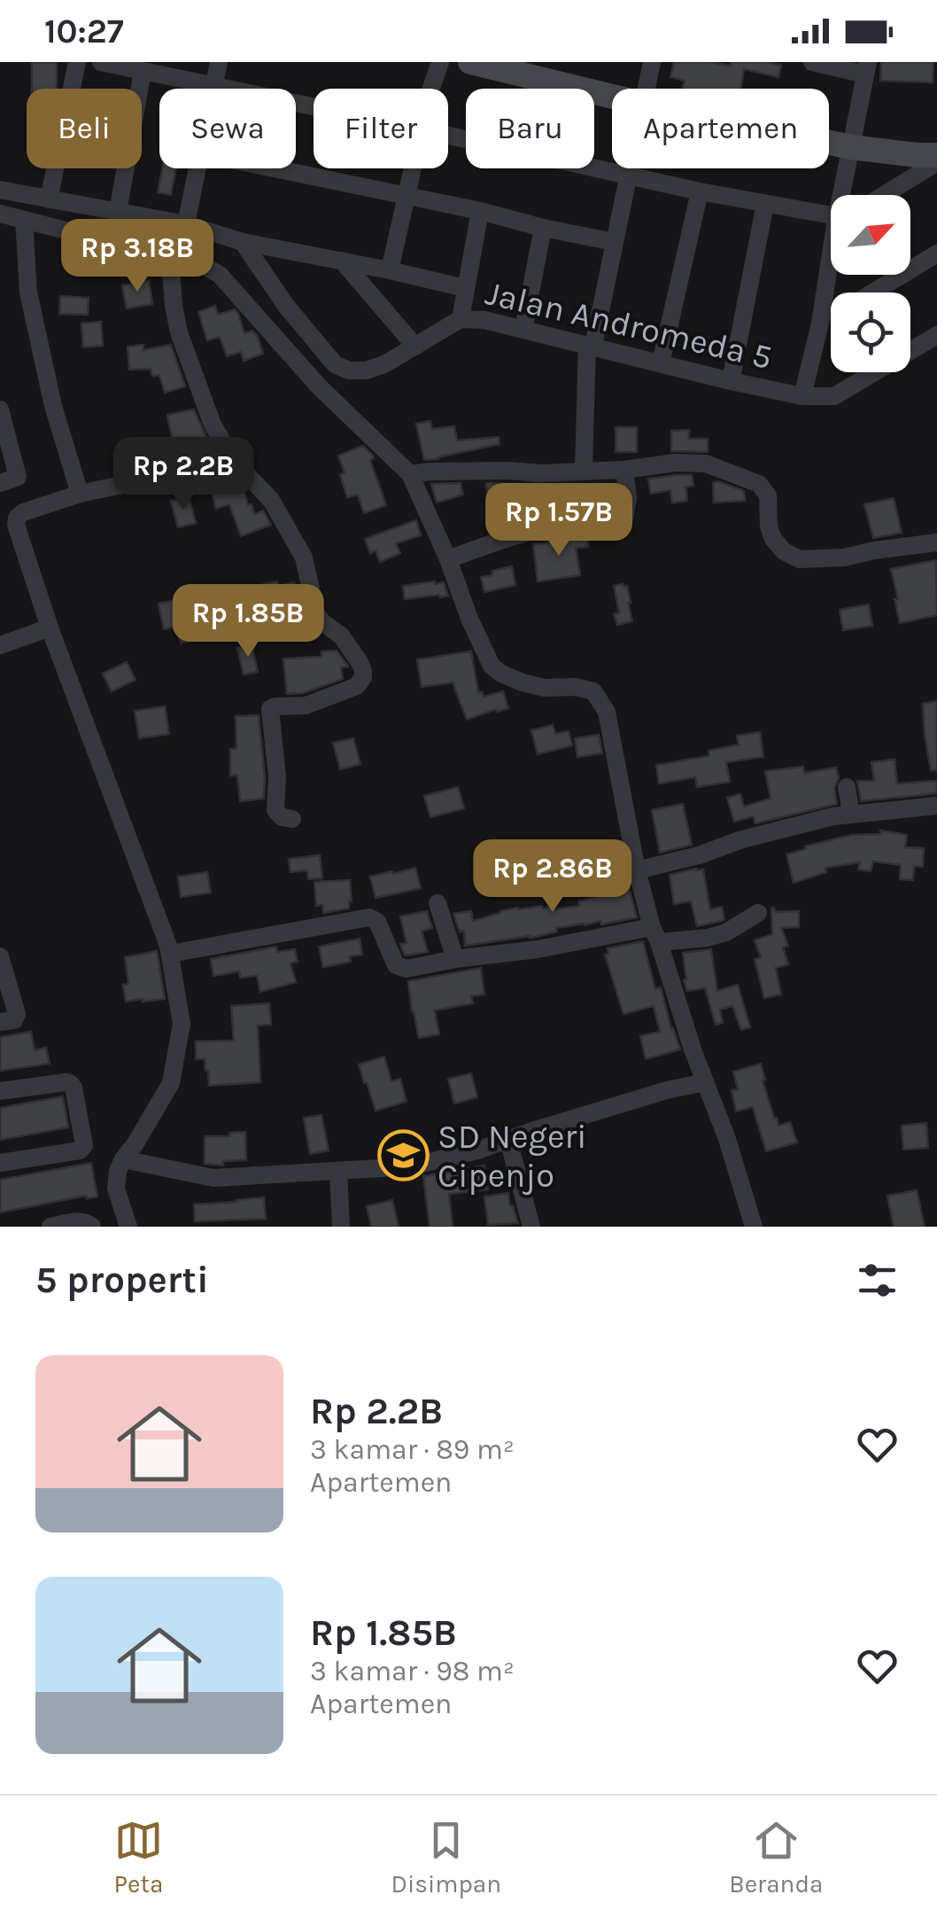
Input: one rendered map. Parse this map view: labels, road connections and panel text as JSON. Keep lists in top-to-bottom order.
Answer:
{
  "streets": {
    "street": ["Jalan Andromeda 5"]
  },
  "places": {
    "school or university": ["SD Negeri Cipenjo"]
  },
  "north": "top right",
  "page": {
    "status": "10:27",
    "chip": [
      "Beli",
      "Sewa",
      "Filter",
      "Baru",
      "Apartemen"
    ],
    "price": [
      "Rp 3.18B",
      "Rp 2.2B",
      "Rp 1.57B",
      "Rp 1.85B",
      "Rp 2.86B"
    ],
    "heading": "5 properti",
    "list": [
      {
        "name": "Rp 2.2B",
        "note": "3 kamar · 89 m² · Apartemen"
      },
      {
        "name": "Rp 1.85B",
        "note": "3 kamar · 98 m² · Apartemen"
      }
    ],
    "tabs": ["Peta", "Disimpan", "Beranda"]
  }
}
